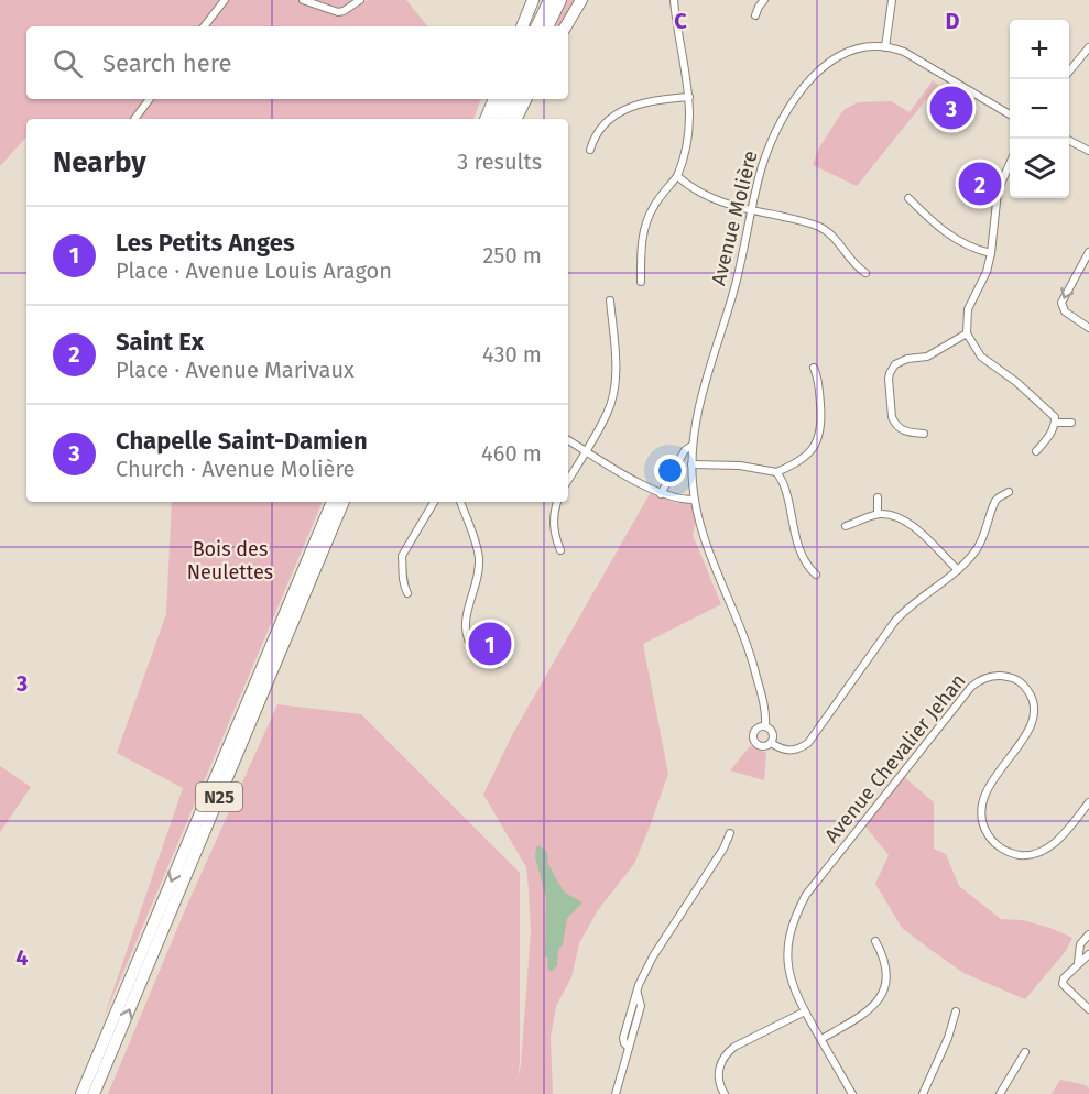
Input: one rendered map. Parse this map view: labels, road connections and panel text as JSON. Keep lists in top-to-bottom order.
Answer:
{
  "streets": {
    "highway": ["N25"],
    "street": ["Avenue Molière", "Avenue Chevalier Jehan"]
  },
  "parks": ["Bois des Neulettes"],
  "page": {
    "map_buttons": ["+", "−"],
    "search": "Search here",
    "pins": ["3", "2", "1"],
    "heading": ["Nearby", "3 results"],
    "list": [
      {
        "mark": "1",
        "name": "Les Petits Anges",
        "note": "Place · Avenue Louis Aragon",
        "value": "250 m"
      },
      {
        "mark": "2",
        "name": "Saint Ex",
        "note": "Place · Avenue Marivaux",
        "value": "430 m"
      },
      {
        "mark": "3",
        "name": "Chapelle Saint-Damien",
        "note": "Church · Avenue Molière",
        "value": "460 m"
      }
    ]
  },
  "grid": {
    "columns": ["C", "D"],
    "rows": ["3", "4"]
  }
}
